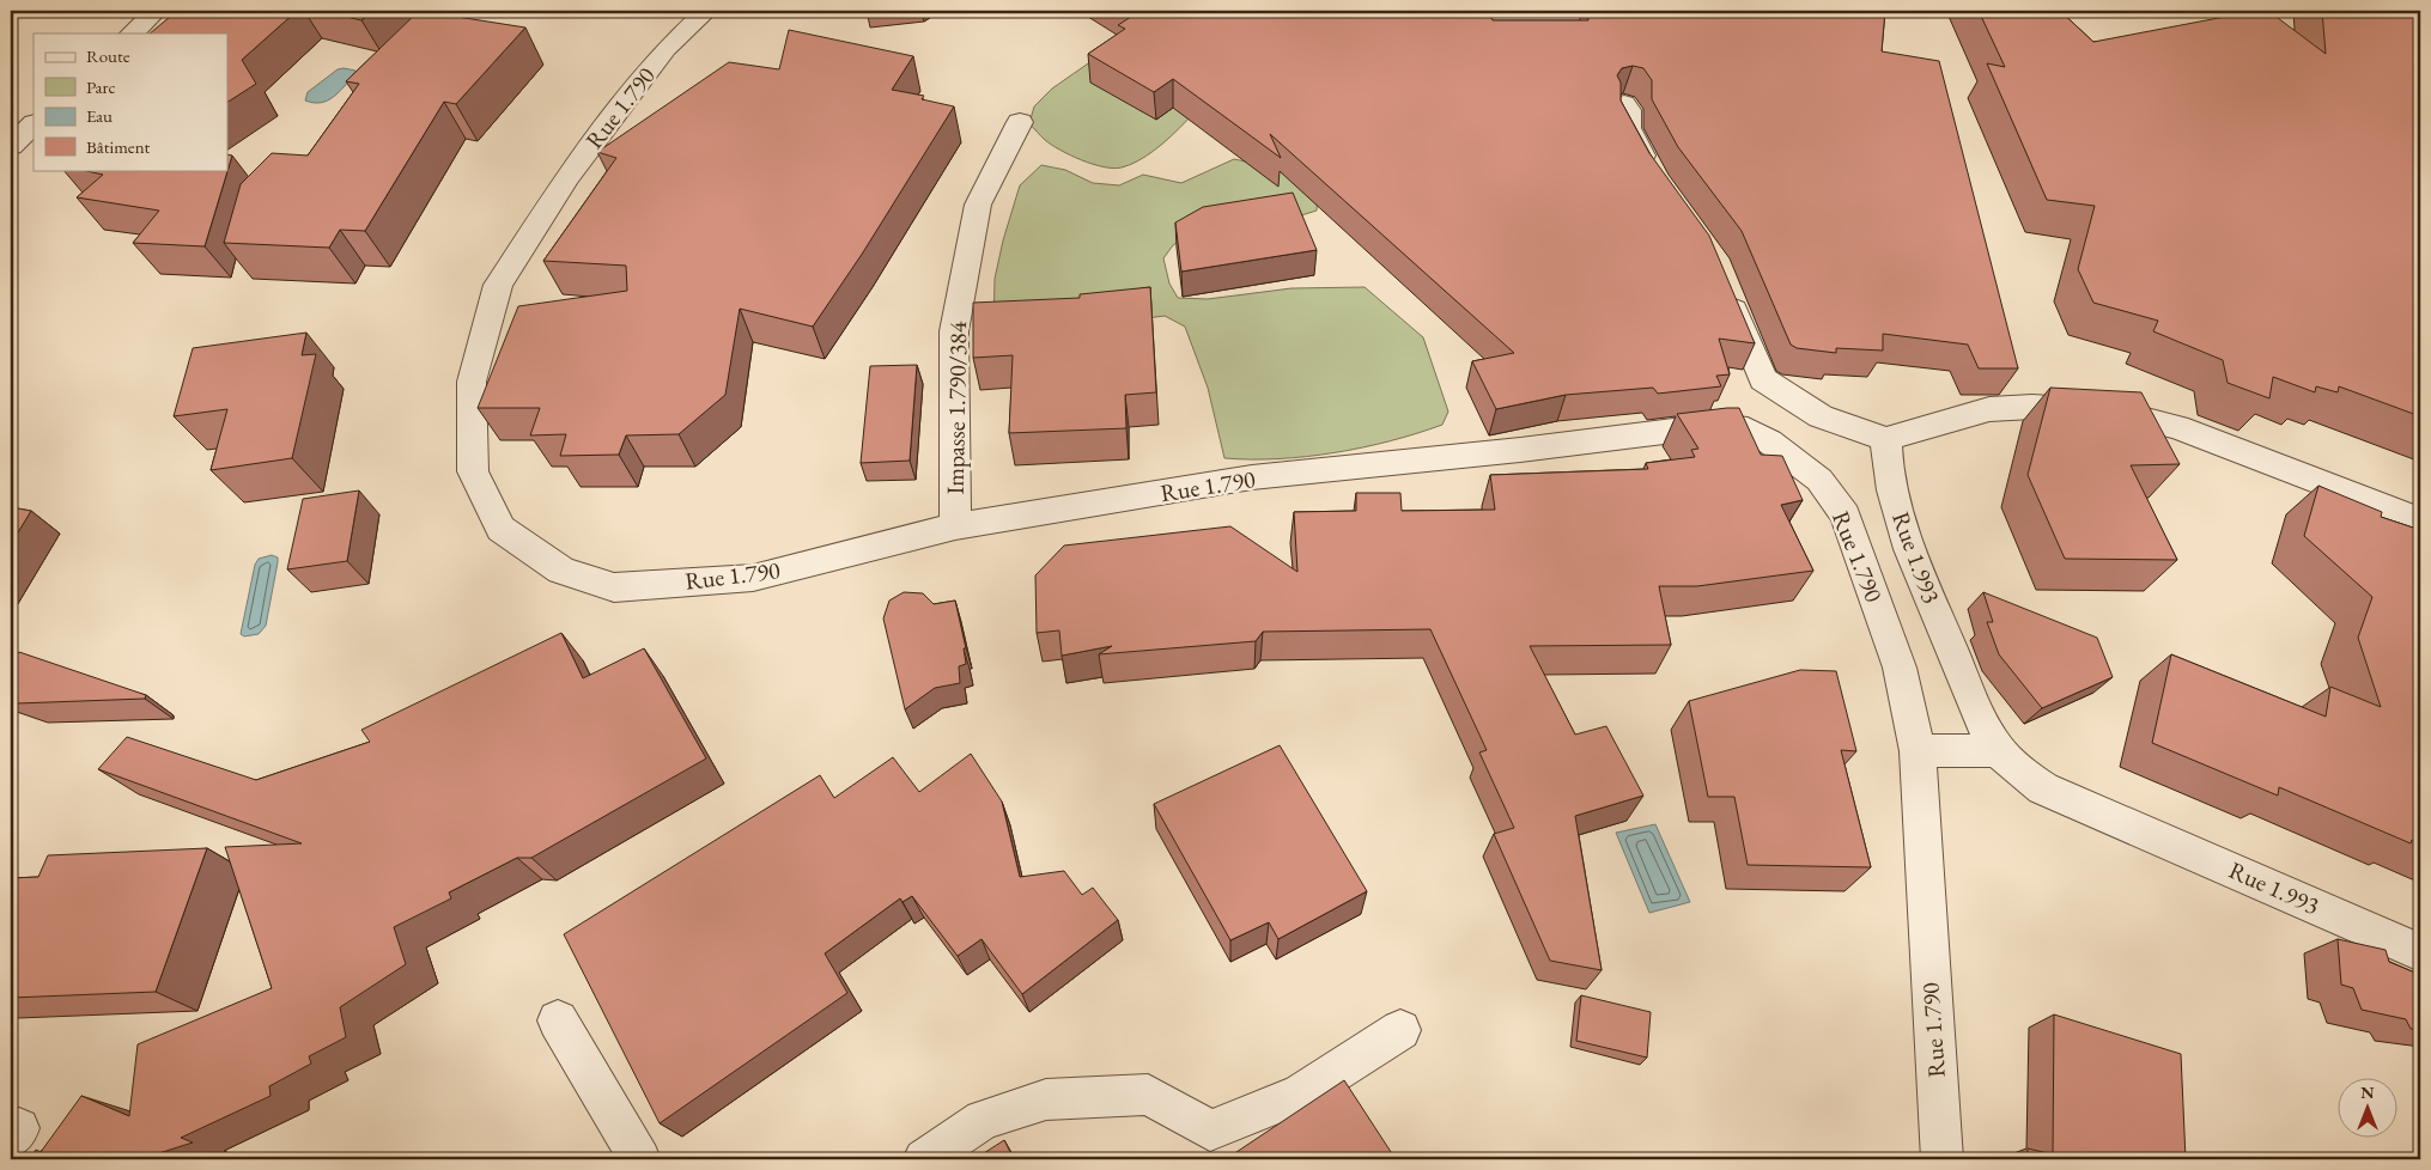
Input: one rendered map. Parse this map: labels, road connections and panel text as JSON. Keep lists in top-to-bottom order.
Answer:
{
  "streets": {
    "street": ["Rue 1.790", "Impasse 1.790/384", "Rue 1.993"]
  },
  "crossings": [
    ["Rue 1.790", "Impasse 1.790/384"]
  ],
  "legend": [
    "Route",
    "Parc",
    "Eau",
    "Bâtiment"
  ],
  "north": "top"
}
